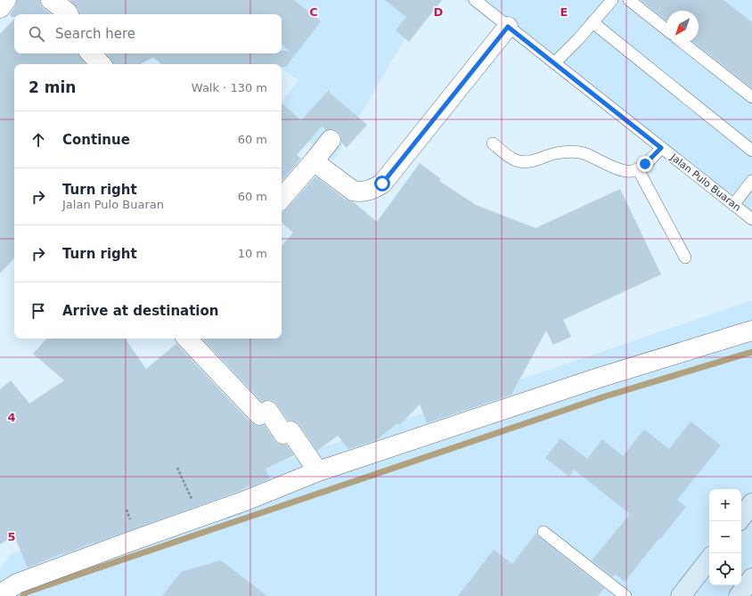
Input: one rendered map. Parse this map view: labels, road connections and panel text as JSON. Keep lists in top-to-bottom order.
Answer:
{
  "streets": {
    "lane": ["Jalan Pulo Buaran"]
  },
  "north": "bottom left",
  "page": {
    "search": "Search here",
    "heading": ["2 min", "Walk · 130 m"],
    "list": [
      ["Continue", "60 m"],
      ["Turn right", "Jalan Pulo Buaran", "60 m"],
      ["Turn right", "10 m"],
      "Arrive at destination"
    ],
    "map_buttons": ["+", "−"]
  },
  "grid": {
    "columns": ["C", "D", "E"],
    "rows": ["4", "5"]
  }
}
